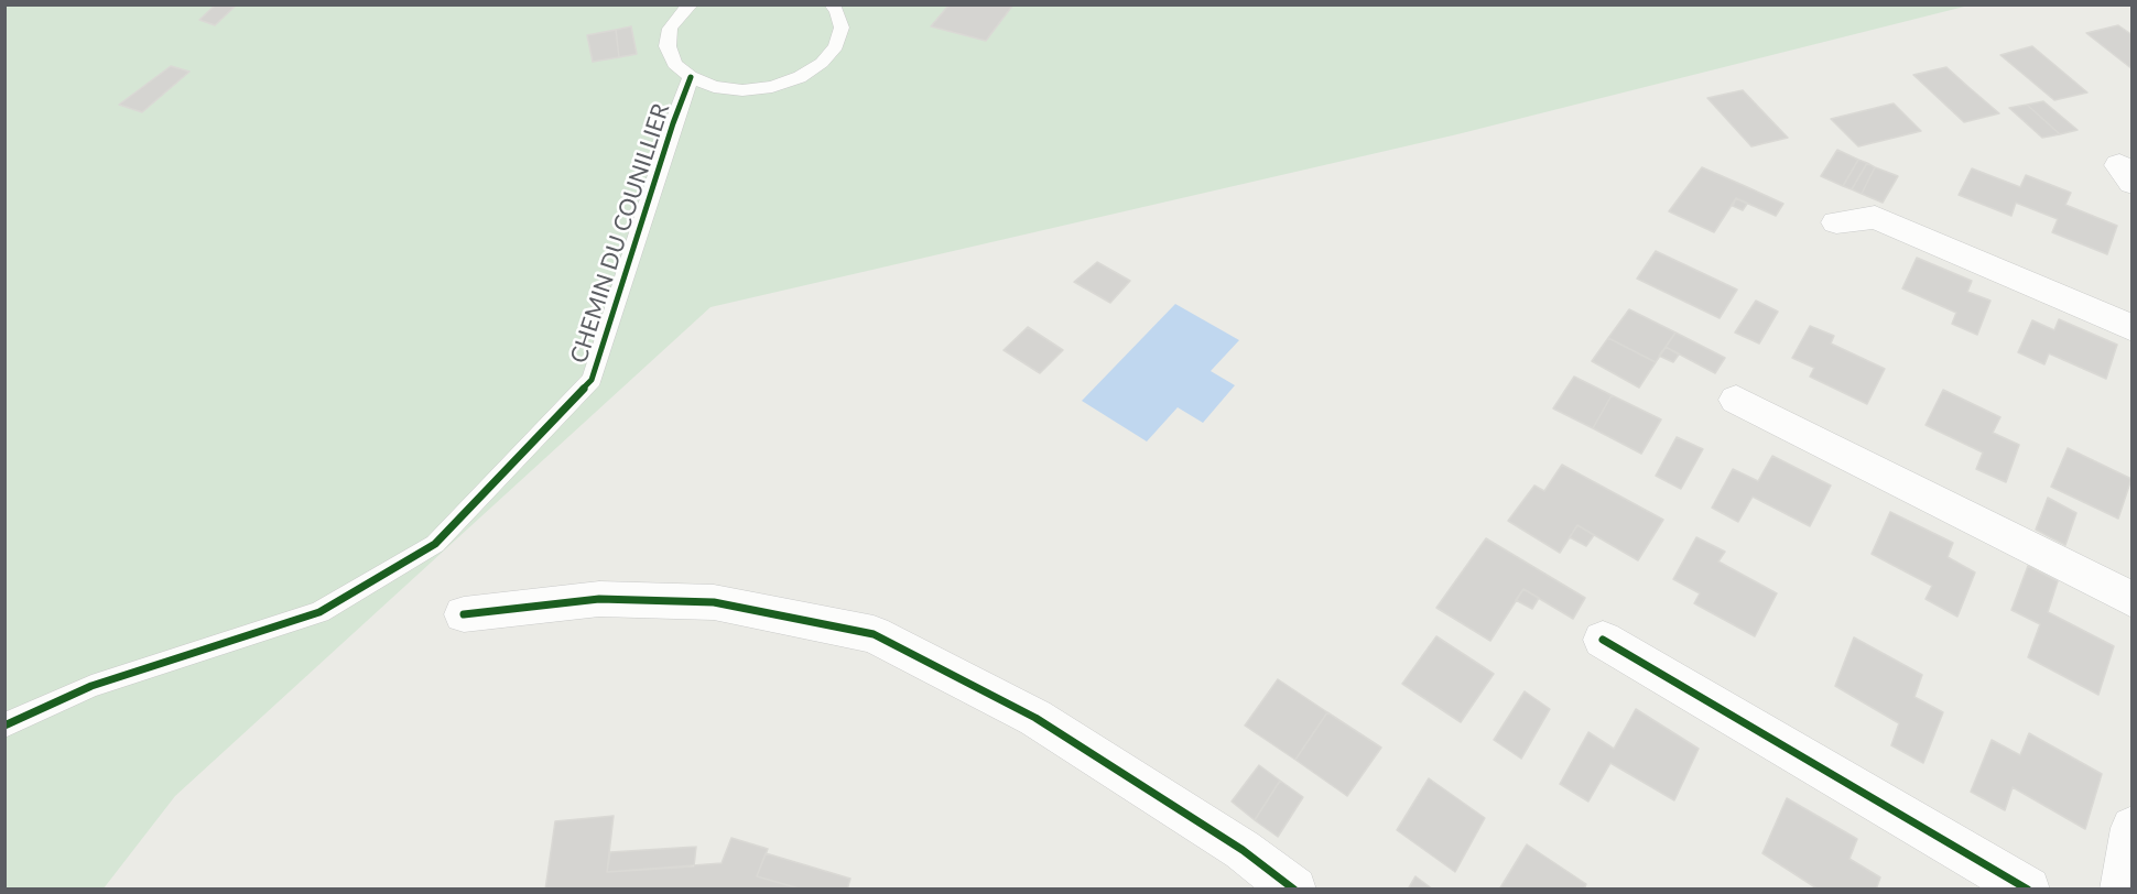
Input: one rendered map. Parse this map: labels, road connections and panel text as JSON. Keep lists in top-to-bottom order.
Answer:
{
  "streets": {
    "lane": ["CHEMIN DU COUNILLIER"]
  }
}
